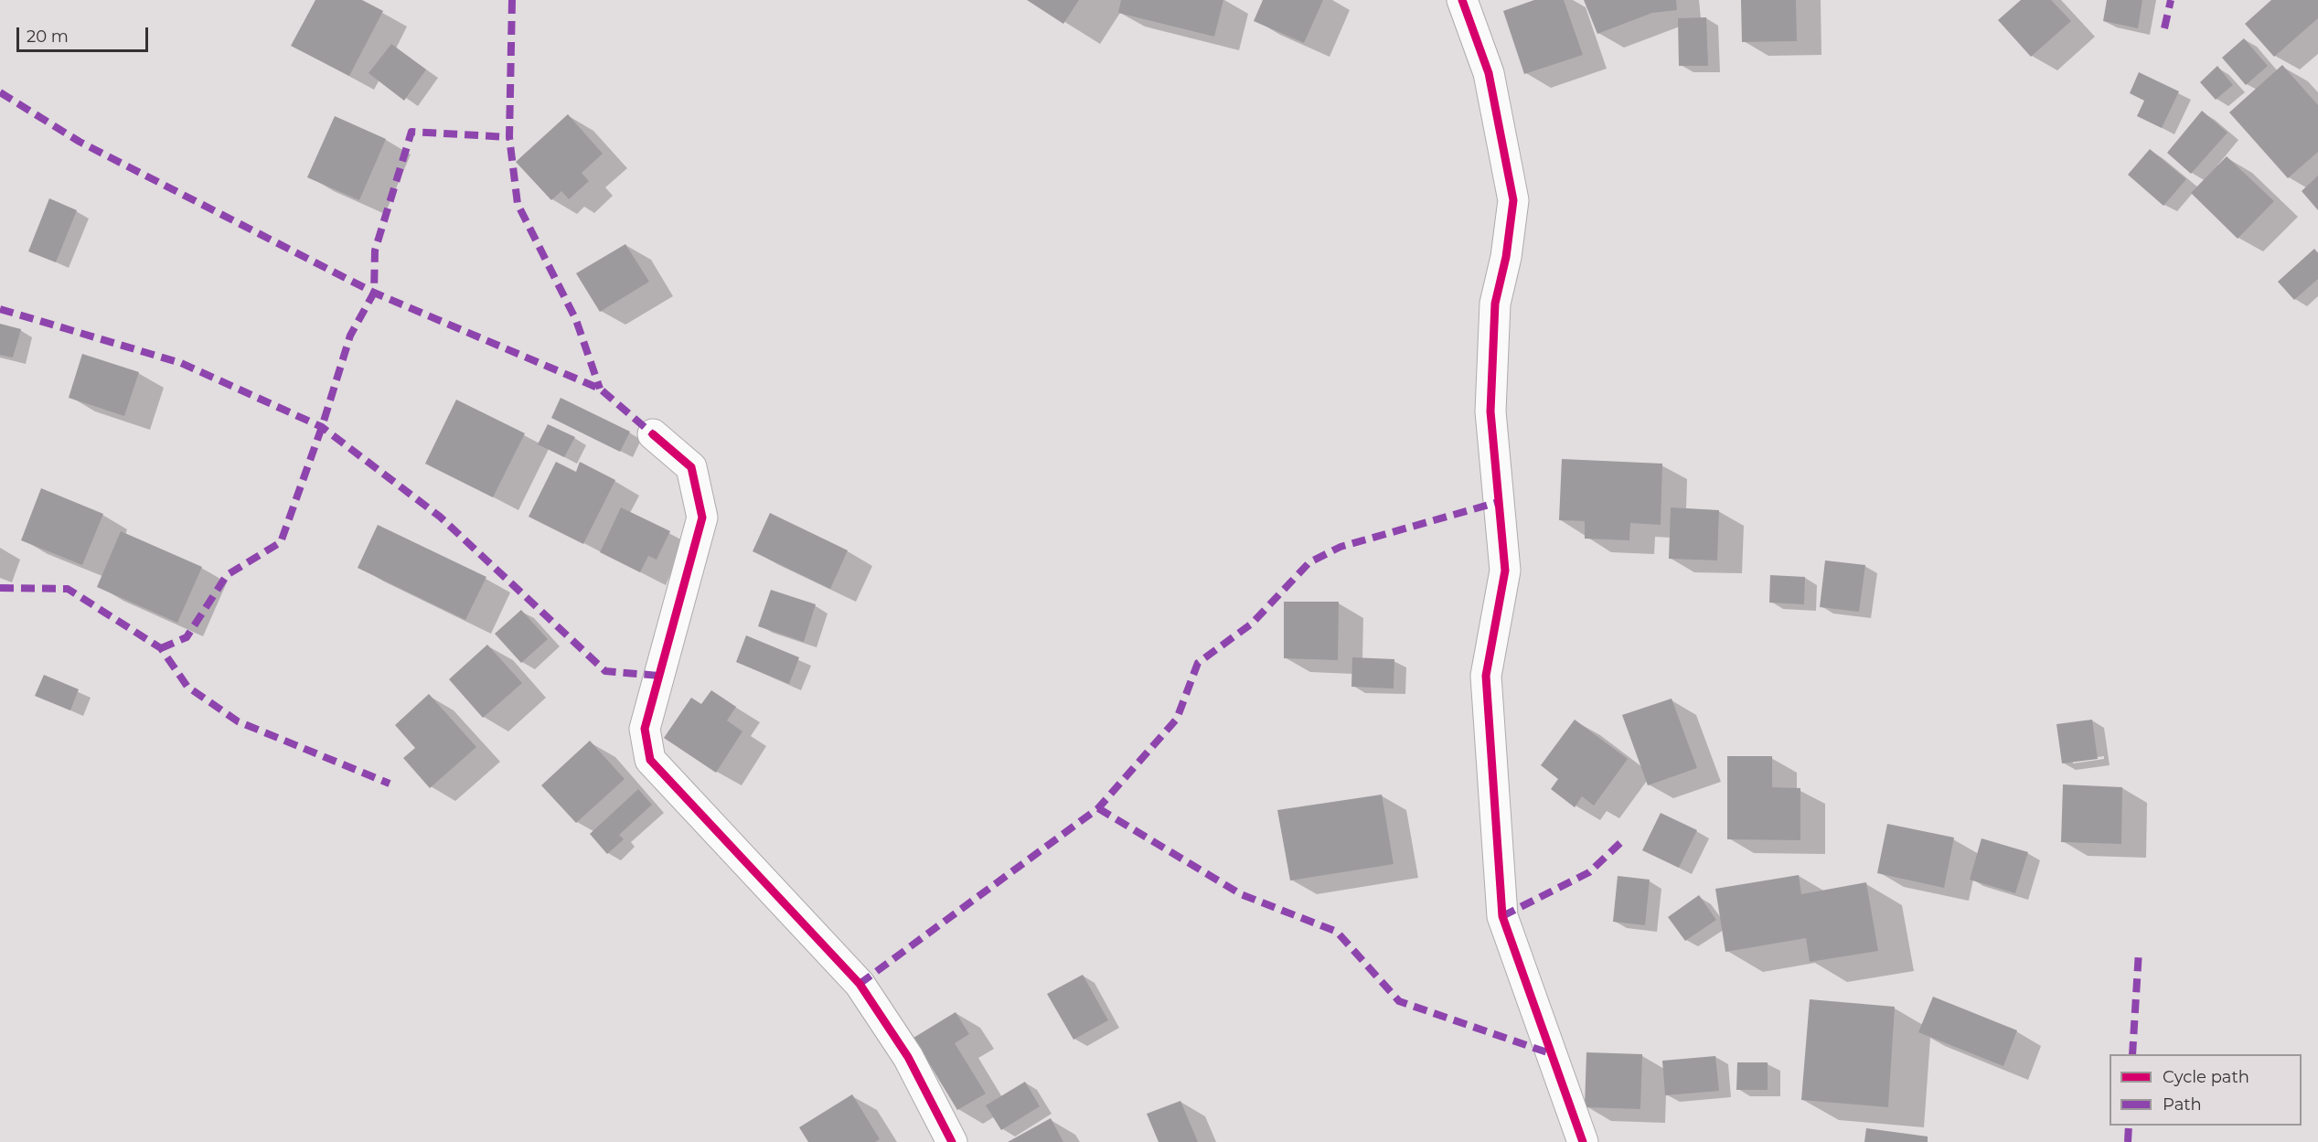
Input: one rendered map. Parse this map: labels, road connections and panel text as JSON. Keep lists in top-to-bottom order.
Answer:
{
  "legend": ["Cycle path", "Path"],
  "scale_bar": "20 m"
}
